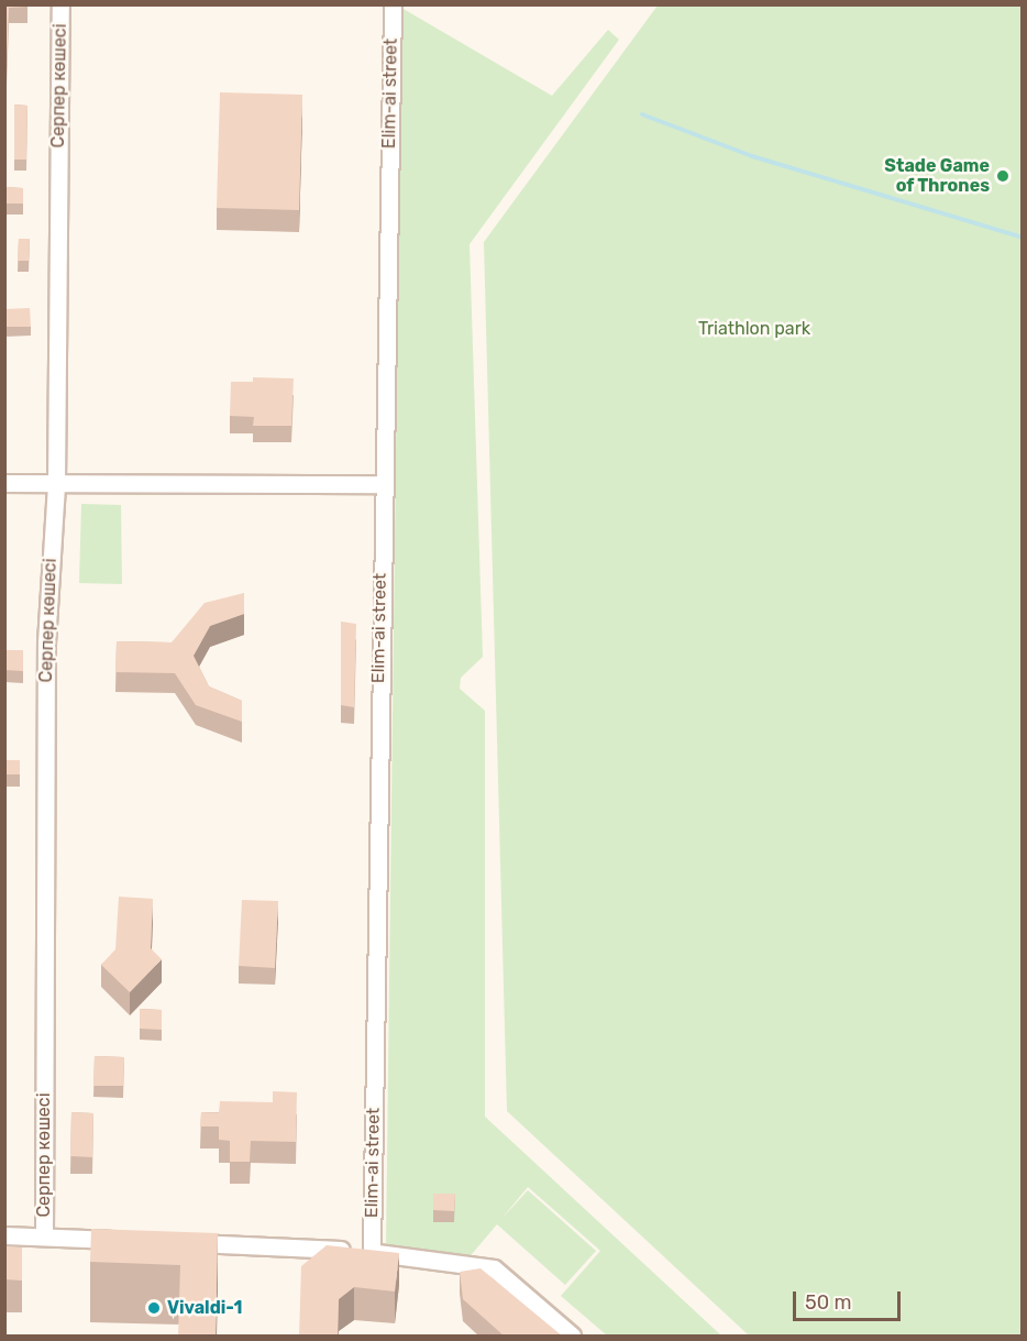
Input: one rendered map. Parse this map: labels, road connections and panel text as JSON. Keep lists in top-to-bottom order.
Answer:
{
  "streets": {
    "street": ["Серпер көшесі", "Elim-ai street"]
  },
  "parks": ["Triathlon park"],
  "places": ["Stade Game of Thrones", "Vivaldi-1"],
  "scale_bar": "50 m"
}
